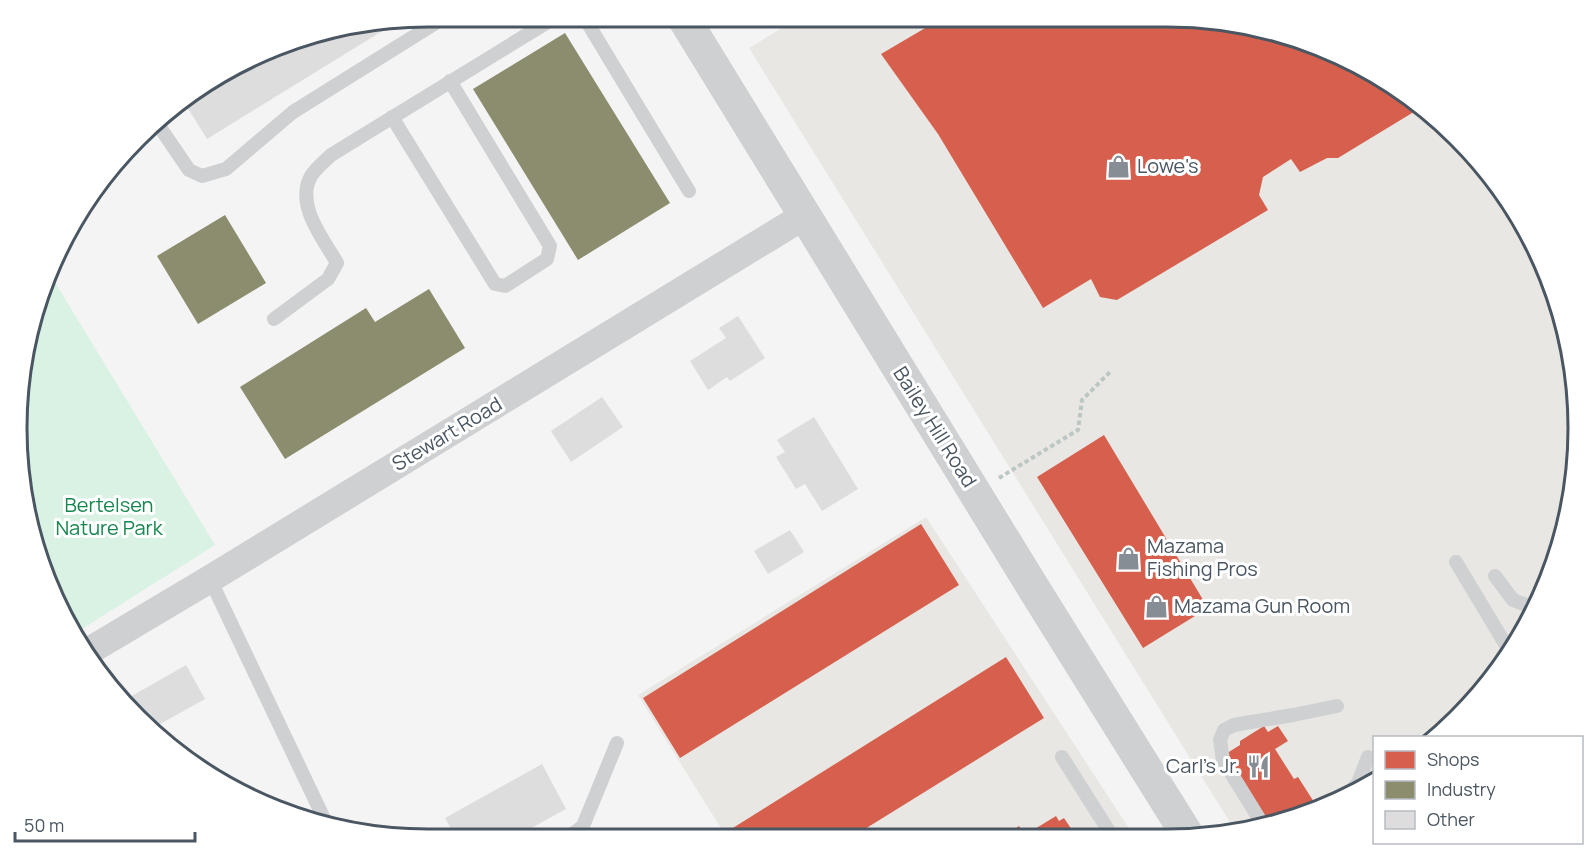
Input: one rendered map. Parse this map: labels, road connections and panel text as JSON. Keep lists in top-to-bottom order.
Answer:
{
  "streets": {
    "street": ["Bailey Hill Road", "Stewart Road"]
  },
  "crossings": [
    ["Bailey Hill Road", "Stewart Road"]
  ],
  "parks": ["Bertelsen Nature Park"],
  "places": {
    "shop": ["Lowe's", "Mazama Fishing Pros", "Mazama Gun Room"],
    "restaurant": ["Carl's Jr."]
  },
  "legend": ["Shops", "Industry", "Other"],
  "scale_bar": "50 m"
}
